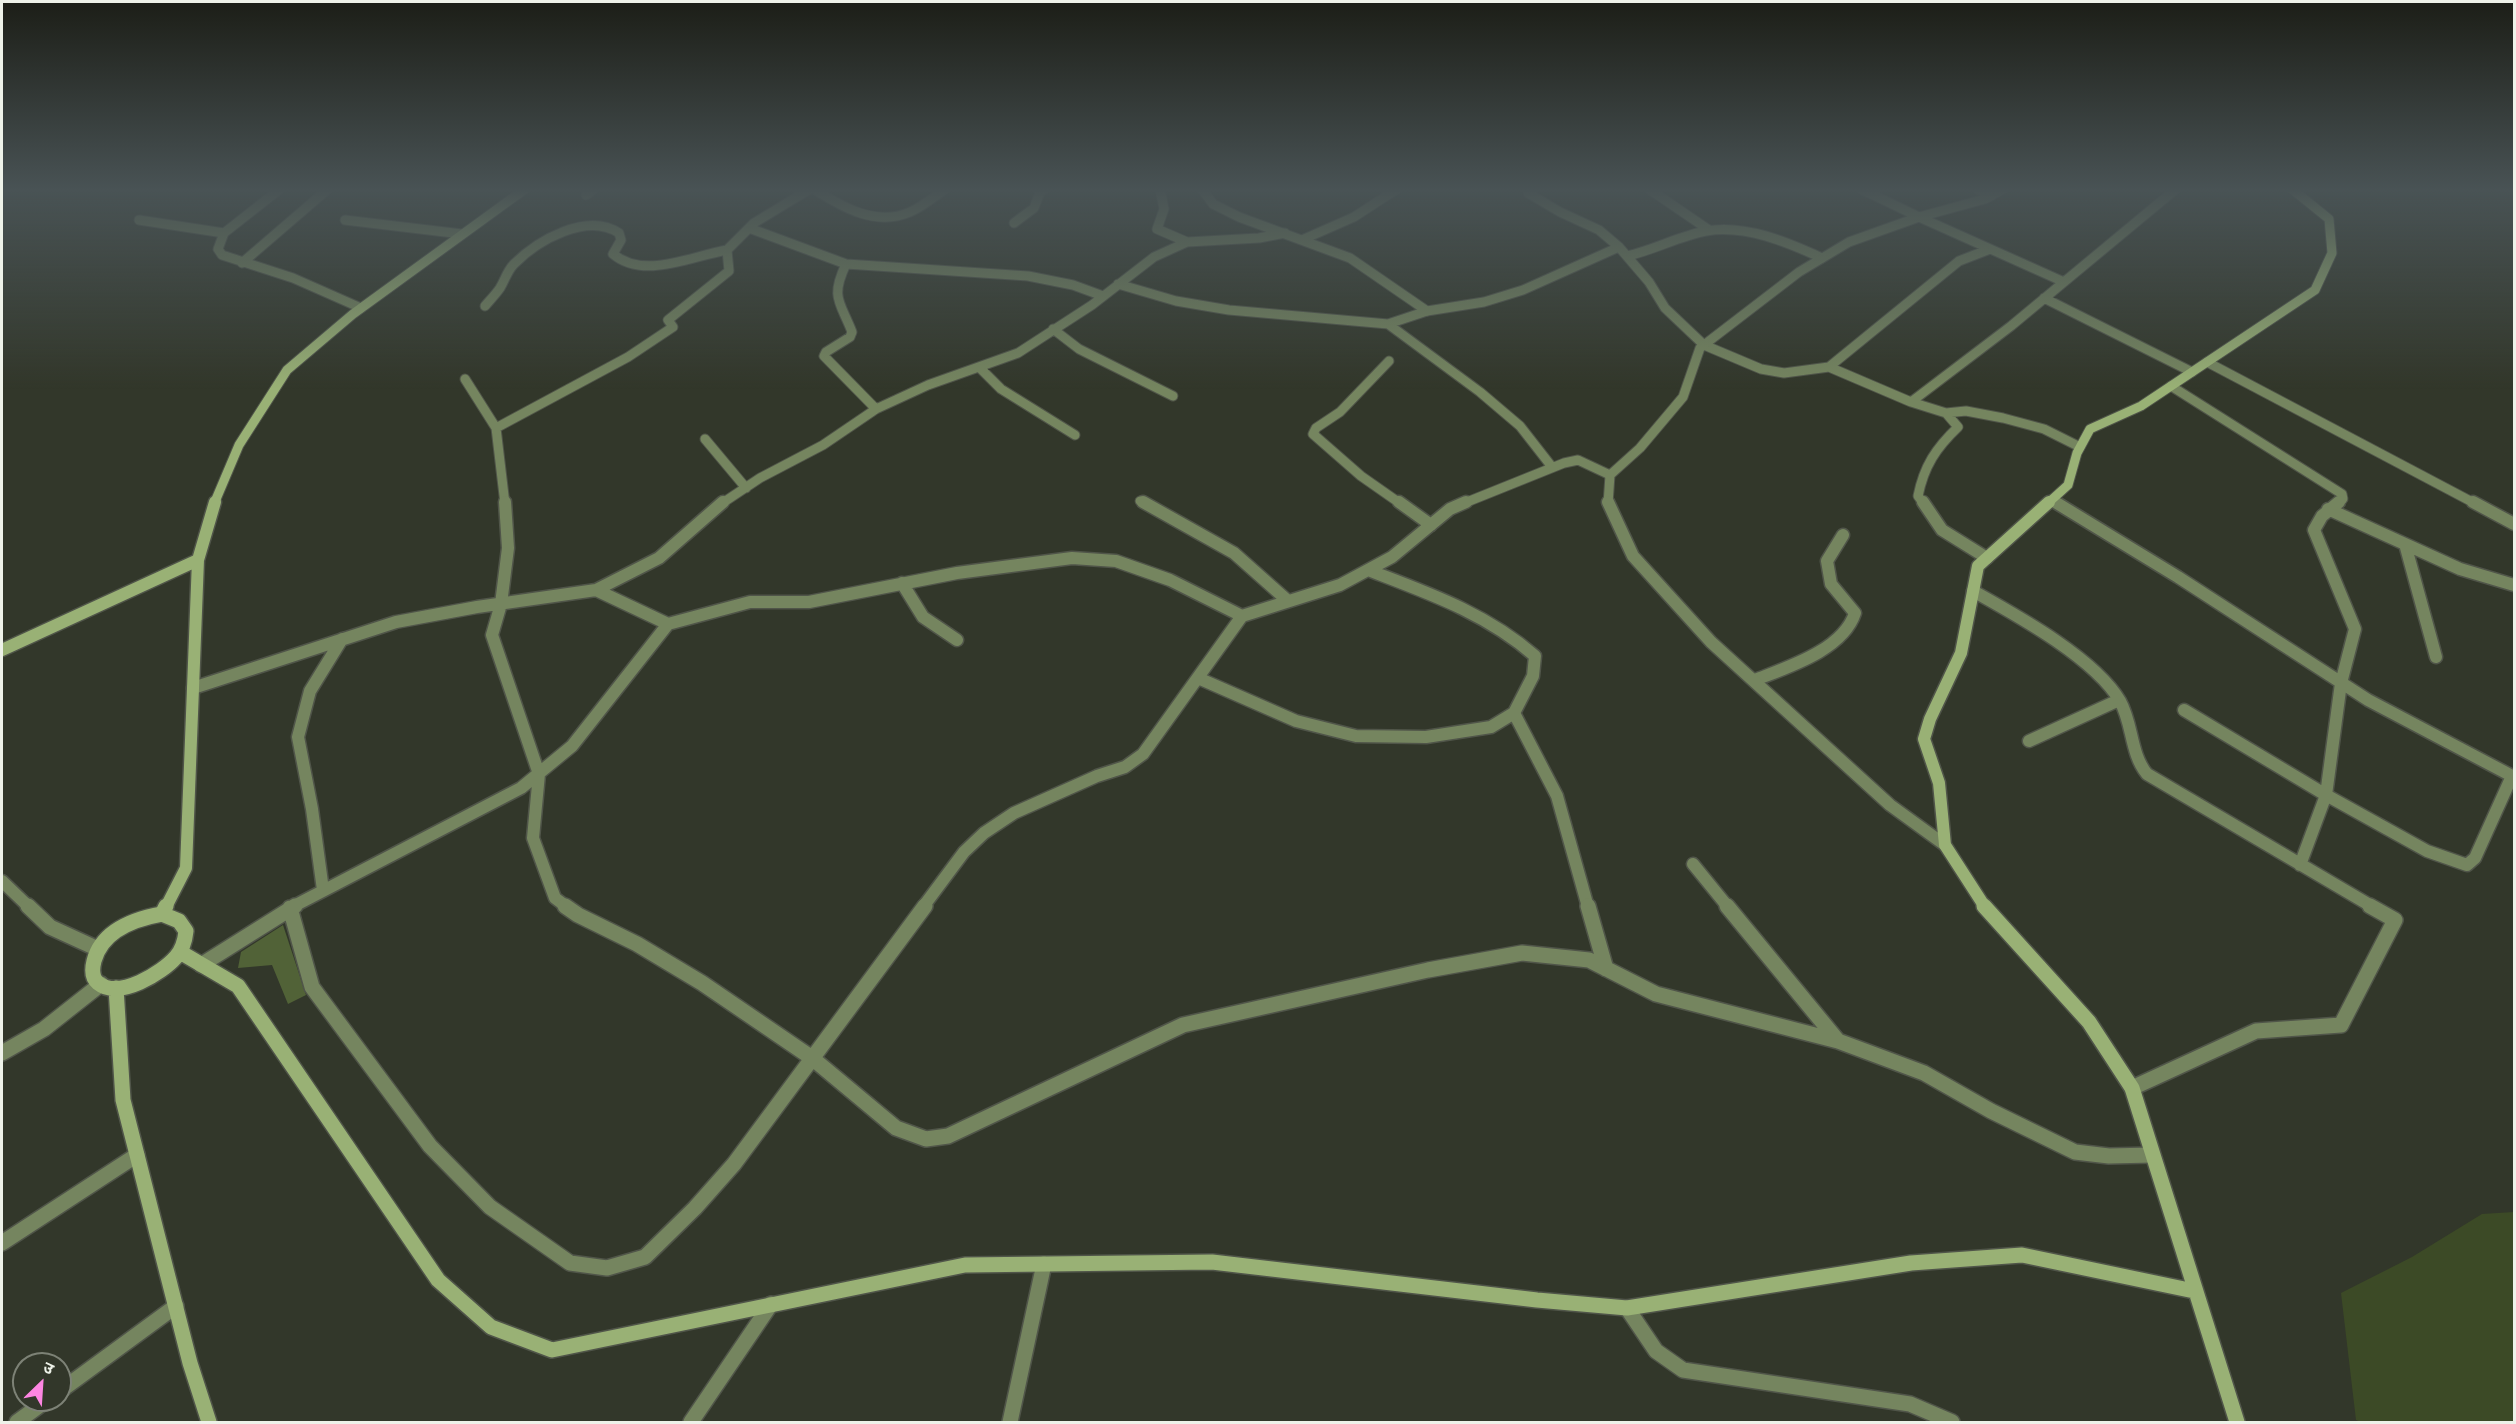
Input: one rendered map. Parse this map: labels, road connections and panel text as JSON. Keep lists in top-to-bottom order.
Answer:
{
  "north": "top right"
}
